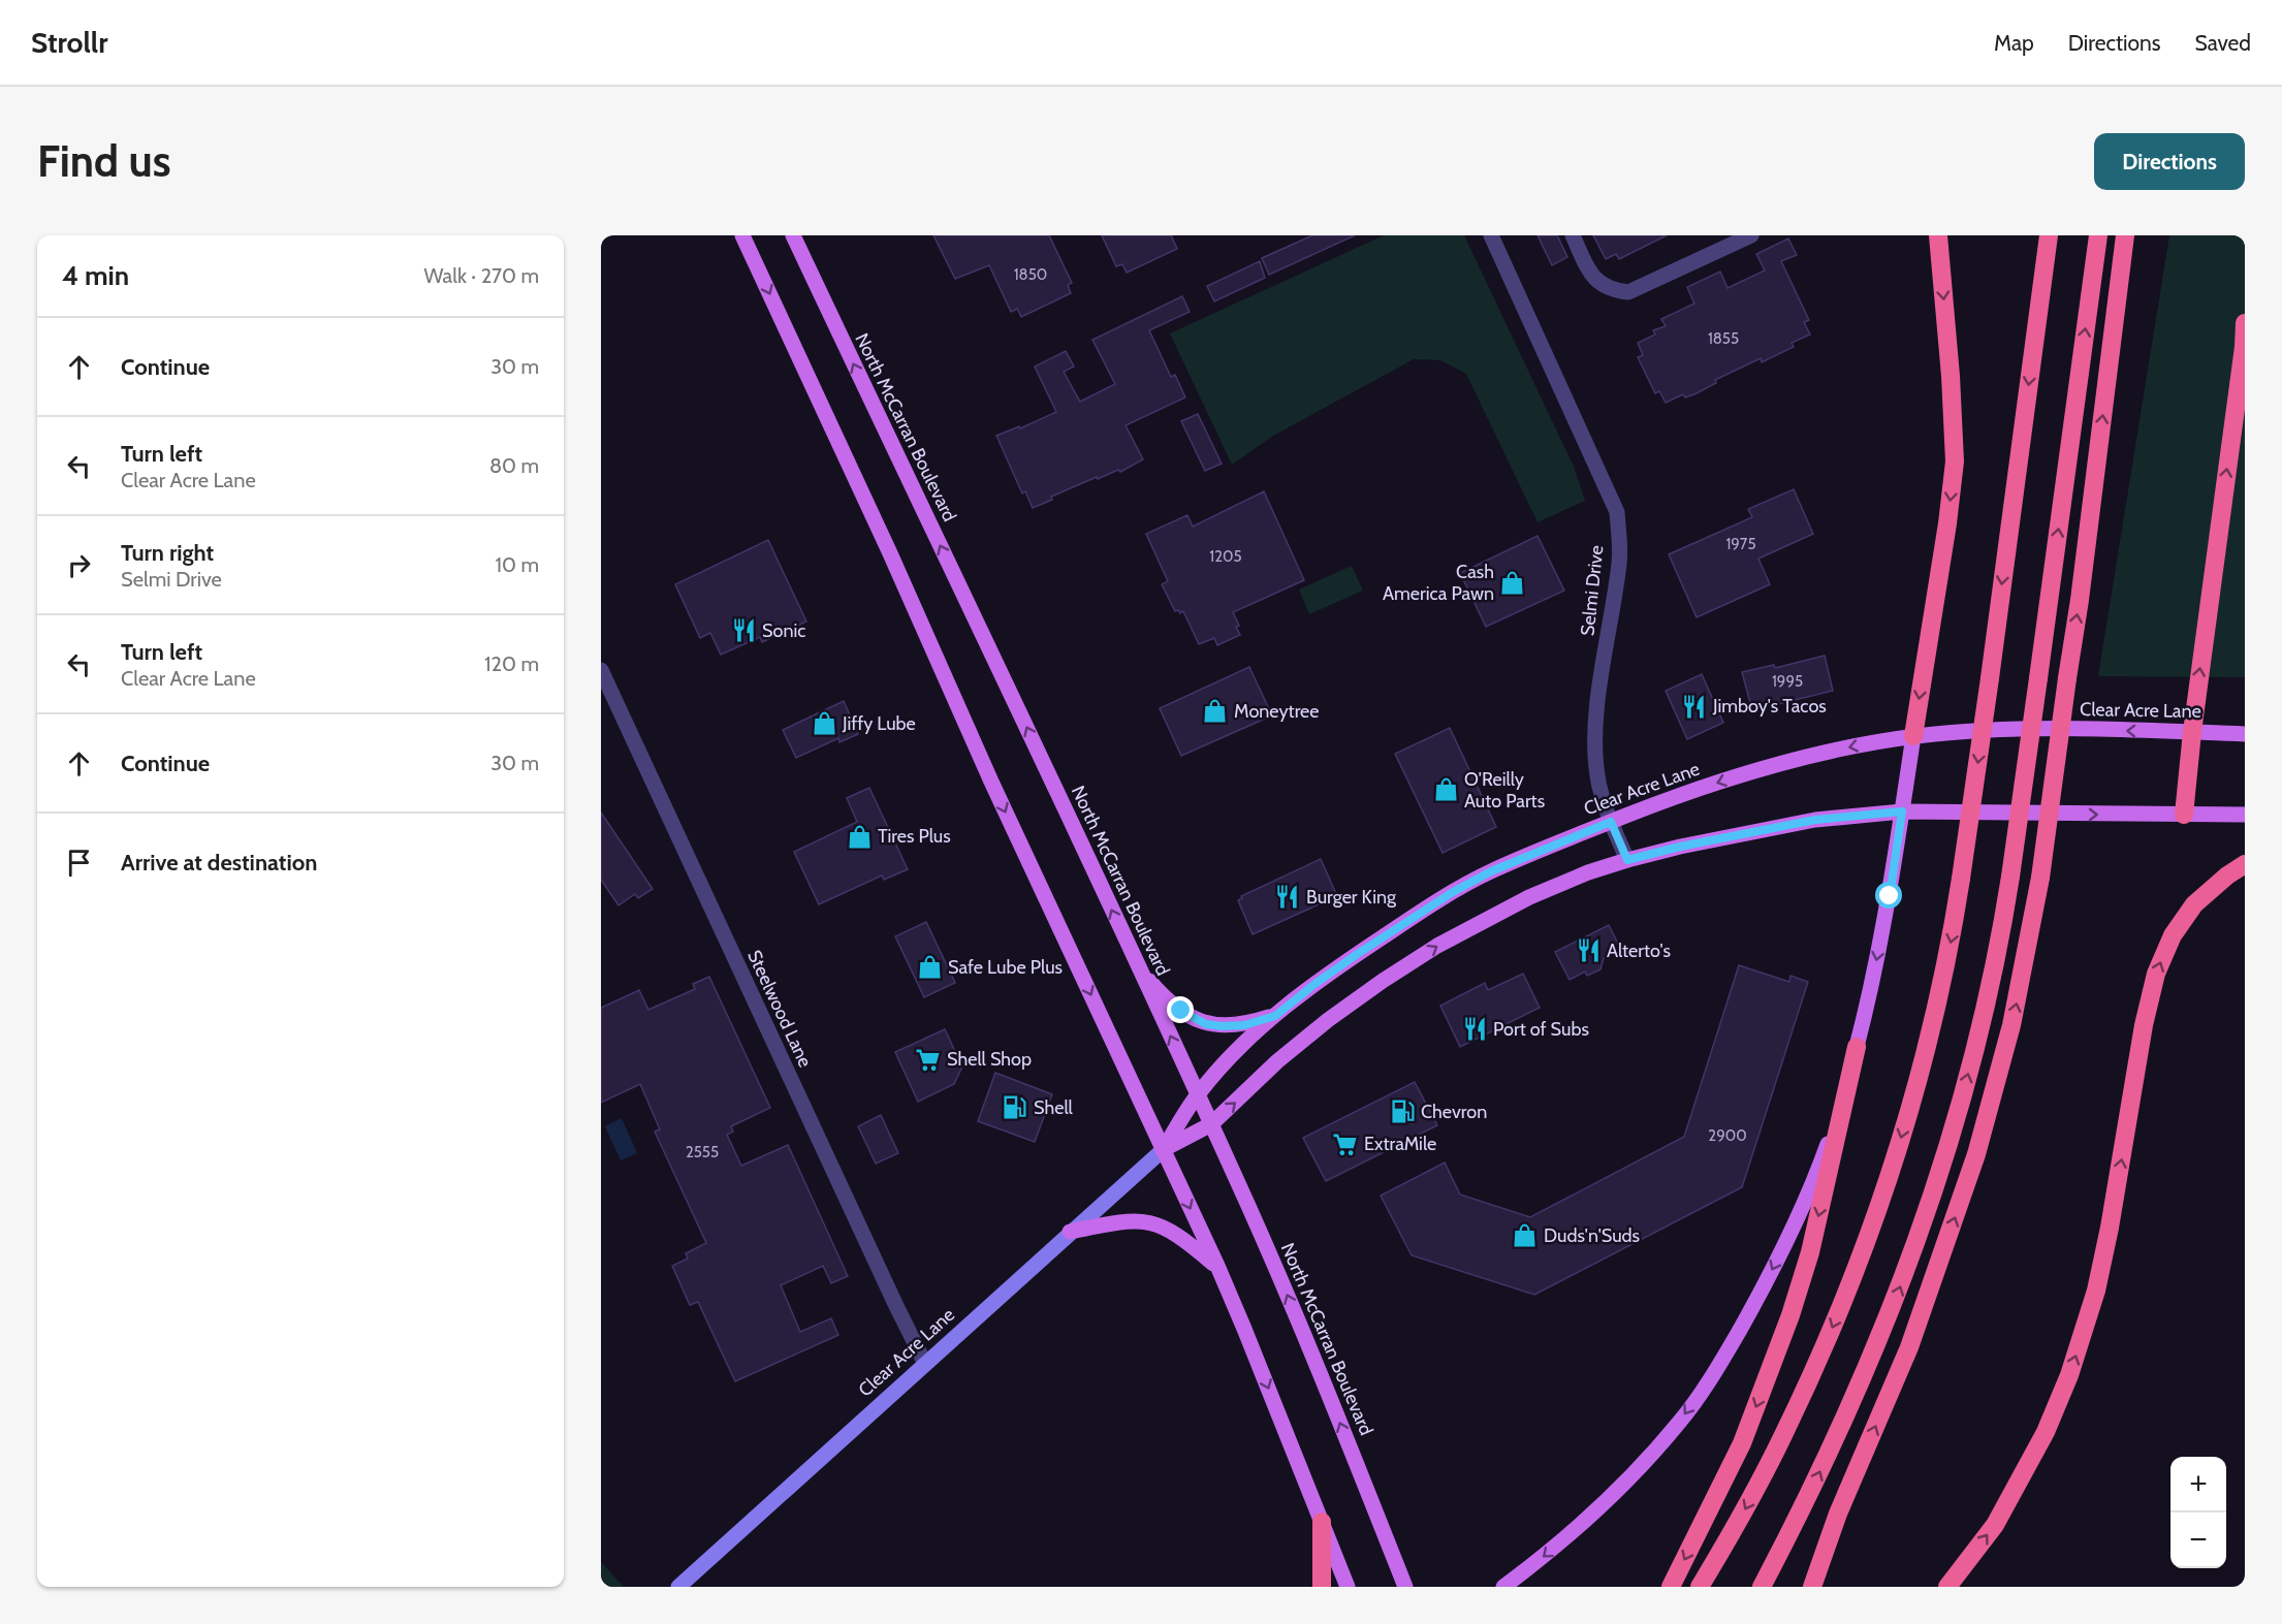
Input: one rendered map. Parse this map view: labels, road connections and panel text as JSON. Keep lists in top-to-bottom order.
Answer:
{
  "streets": {
    "main road": ["North McCarran Boulevard", "Clear Acre Lane"],
    "street": ["Selmi Drive", "Steelwood Lane"]
  },
  "crossings": [
    ["North McCarran Boulevard", "Clear Acre Lane"],
    ["Selmi Drive", "Clear Acre Lane"],
    ["Clear Acre Lane", "Steelwood Lane"]
  ],
  "places": {
    "shop": [
      "Cash America Pawn",
      "Moneytree",
      "Jiffy Lube",
      "O'Reilly Auto Parts",
      "Tires Plus",
      "Safe Lube Plus",
      "Duds'n'Suds"
    ],
    "restaurant": [
      "Sonic",
      "Jimboy's Tacos",
      "Burger King",
      "Alterto's",
      "Port of Subs"
    ],
    "supermarket": ["Shell Shop", "ExtraMile"],
    "fuel station": ["Shell", "Chevron"]
  },
  "house_numbers": [
    "1850",
    "1855",
    "1975",
    "1205",
    "1995",
    "2900",
    "2555"
  ],
  "page": {
    "header": "Strollr",
    "nav": ["Map", "Directions", "Saved"],
    "buttons": "Directions",
    "title": "Find us",
    "heading": ["4 min", "Walk · 270 m"],
    "list": [
      ["Continue", "30 m"],
      ["Turn left", "Clear Acre Lane", "80 m"],
      ["Turn right", "Selmi Drive", "10 m"],
      ["Turn left", "Clear Acre Lane", "120 m"],
      ["Continue", "30 m"],
      "Arrive at destination"
    ],
    "map_buttons": ["+", "−"]
  }
}
